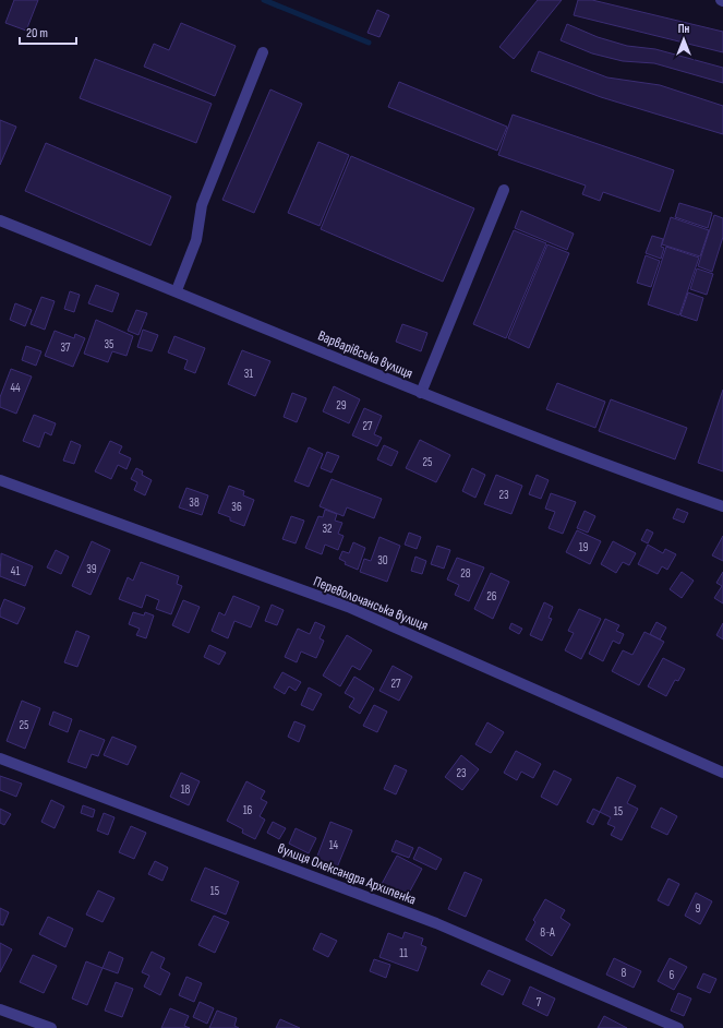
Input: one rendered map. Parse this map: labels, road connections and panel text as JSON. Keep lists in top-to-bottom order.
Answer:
{
  "streets": {
    "street": ["Варварівська вулиця", "Переволочанська вулиця", "вулиця Олександра Архипенка"]
  },
  "house_numbers": [
    "35",
    "37",
    "31",
    "44",
    "29",
    "27",
    "25",
    "23",
    "38",
    "36",
    "32",
    "19",
    "30",
    "39",
    "41",
    "28",
    "26",
    "27",
    "25",
    "23",
    "18",
    "16",
    "15",
    "14",
    "15",
    "9",
    "8-А",
    "11",
    "8",
    "6",
    "7"
  ],
  "scale_bar": "20 m",
  "north": "top"
}
